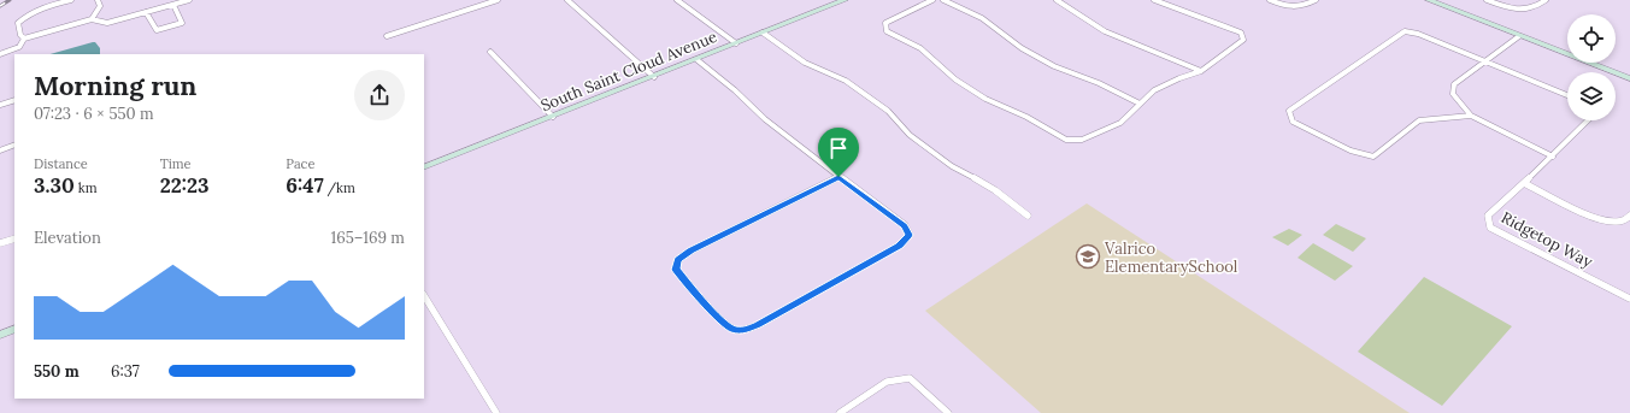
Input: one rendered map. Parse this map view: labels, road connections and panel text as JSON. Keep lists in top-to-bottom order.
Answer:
{
  "streets": {
    "street": ["South Saint Cloud Avenue", "Ridgetop Way"]
  },
  "places": {
    "school or university": ["Valrico ElementarySchool"]
  },
  "page": {
    "heading": ["Morning run", "07:23 · 6 × 550 m"],
    "stats": [
      ["Distance", "3.30 km"],
      ["Time", "22:23"],
      ["Pace", "6:47 /km"]
    ],
    "chart": ["Elevation", "165–169 m"],
    "list": [
      {
        "name": "550 m",
        "note": "6:37"
      }
    ]
  }
}
